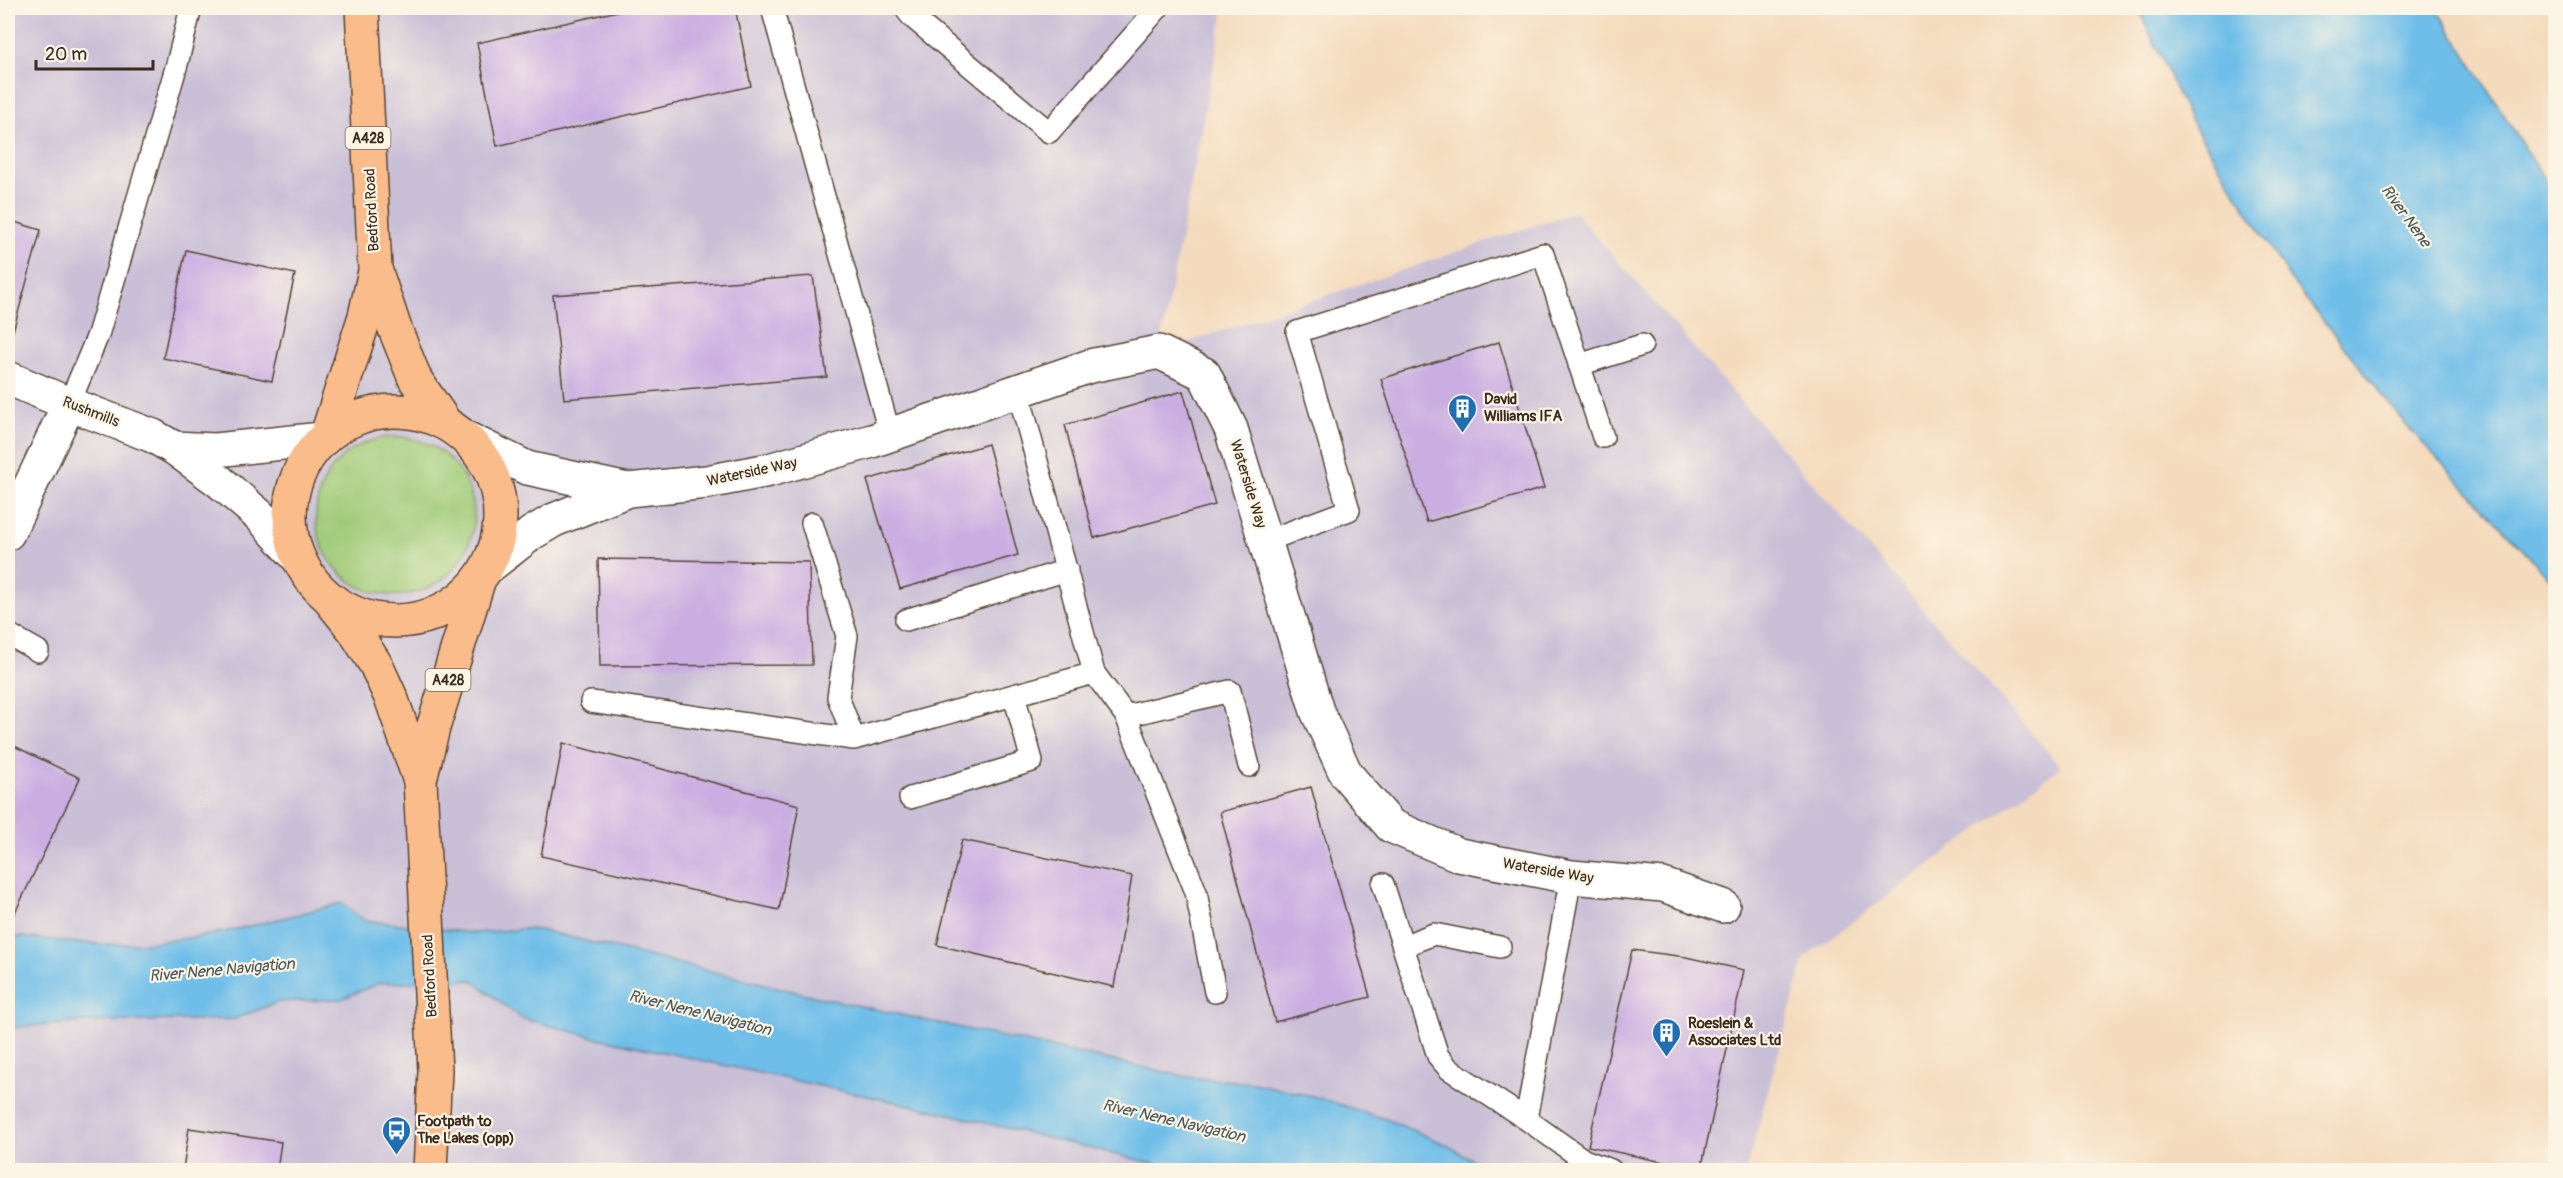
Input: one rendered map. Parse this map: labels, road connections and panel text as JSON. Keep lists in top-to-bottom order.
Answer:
{
  "streets": {
    "highway": ["A428", "Bedford Road"],
    "street": ["Rushmills", "Waterside Way"]
  },
  "crossings": [
    ["Bedford Road", "Rushmills"],
    ["Bedford Road", "Waterside Way"],
    ["Rushmills", "Waterside Way"]
  ],
  "water": ["River Nene", "River Nene Navigation"],
  "places": {
    "building": ["David Williams IFA", "Roeslein & Associates Ltd"],
    "bus stop": ["Footpath to The Lakes (opp)"]
  },
  "scale_bar": "20 m"
}
